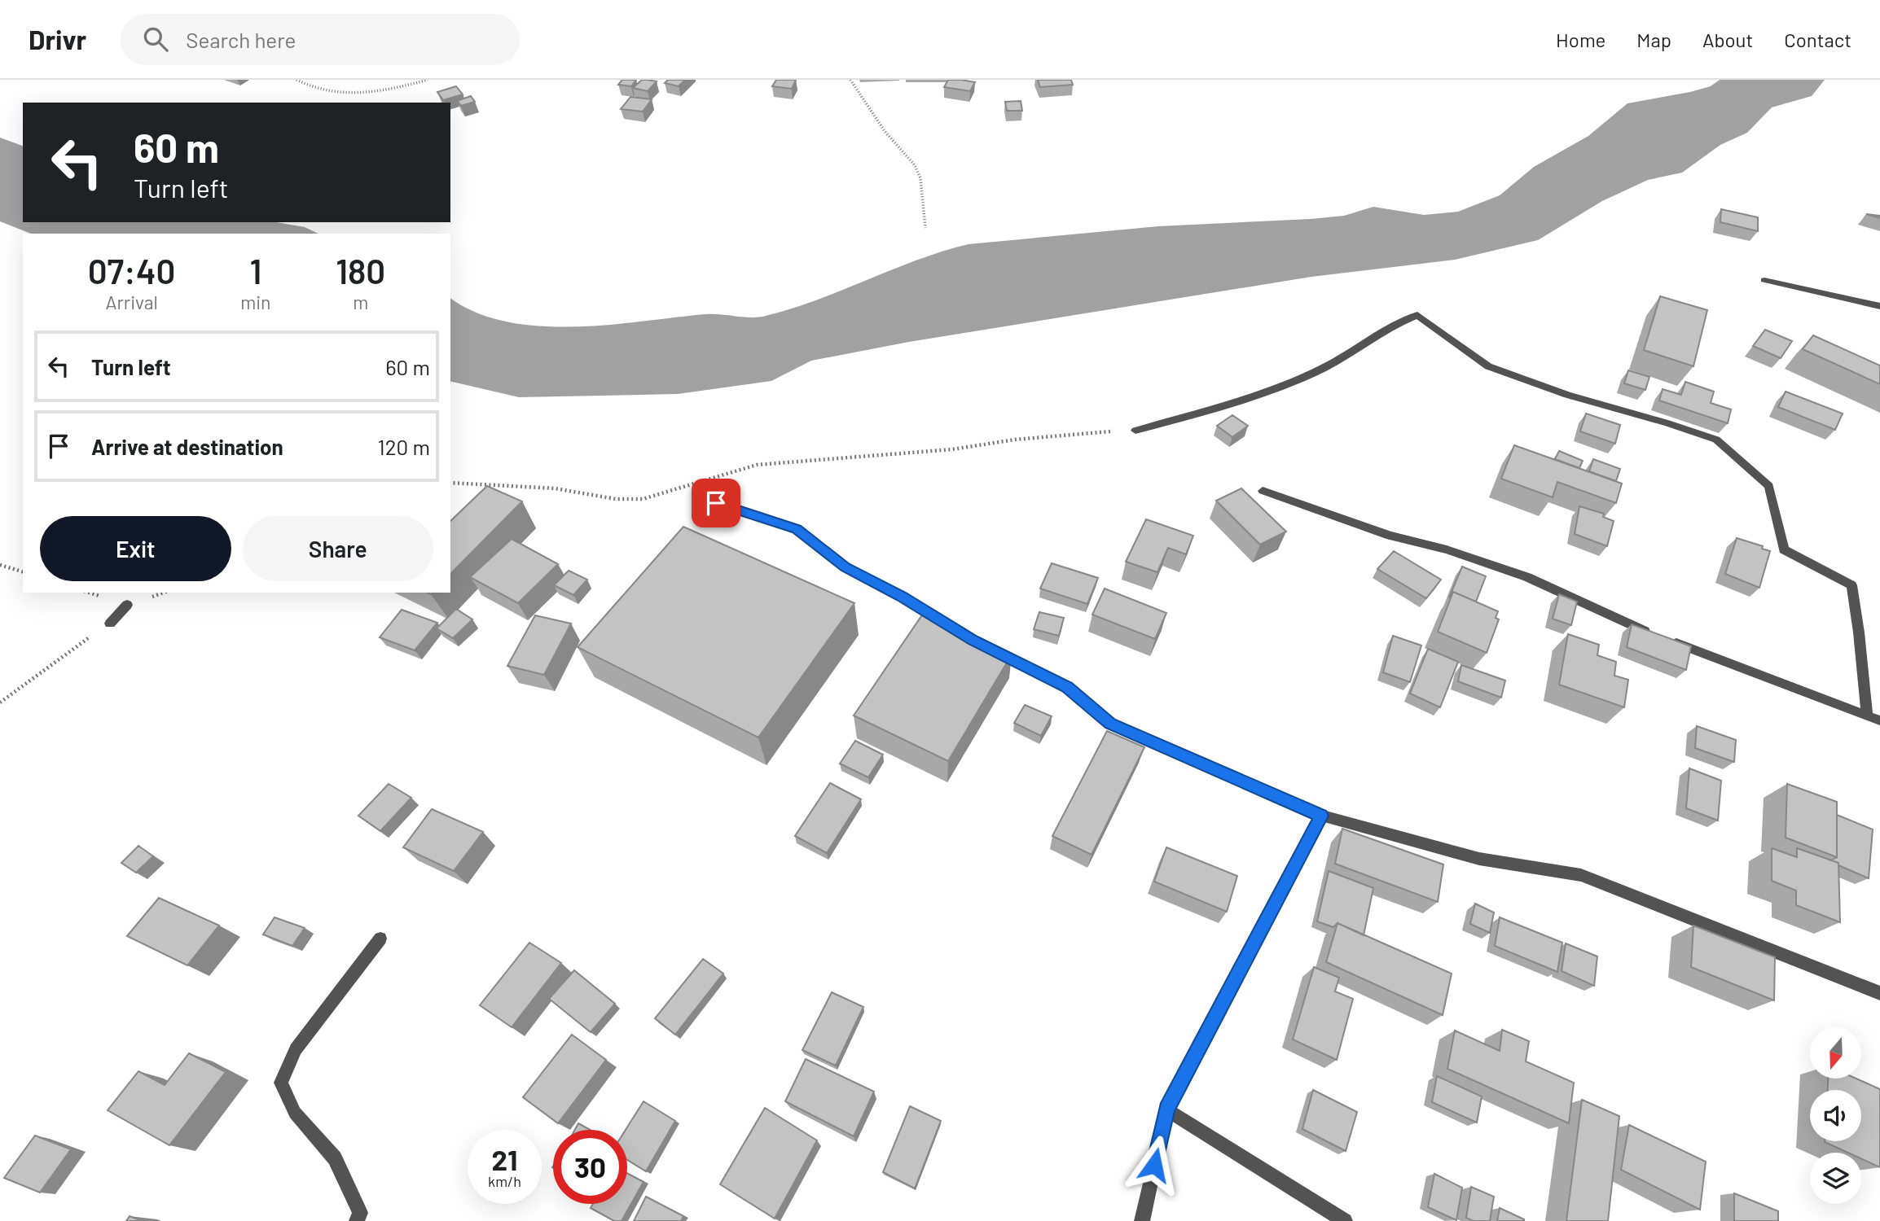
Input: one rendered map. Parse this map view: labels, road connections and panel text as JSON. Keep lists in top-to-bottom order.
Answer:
{
  "north": "bottom",
  "page": {
    "header": "Drivr",
    "search": "Search here",
    "nav": [
      "Home",
      "Map",
      "About",
      "Contact"
    ],
    "turn": ["60 m", "Turn left"],
    "eta": [
      "07:40",
      "Arrival",
      "1",
      "min",
      "180",
      "m"
    ],
    "list": [
      {
        "name": "Turn left",
        "value": "60 m"
      },
      {
        "name": "Arrive at destination",
        "value": "120 m"
      }
    ],
    "buttons": ["Exit", "Share"],
    "speed": "21 km/h",
    "limit": "30"
  }
}
